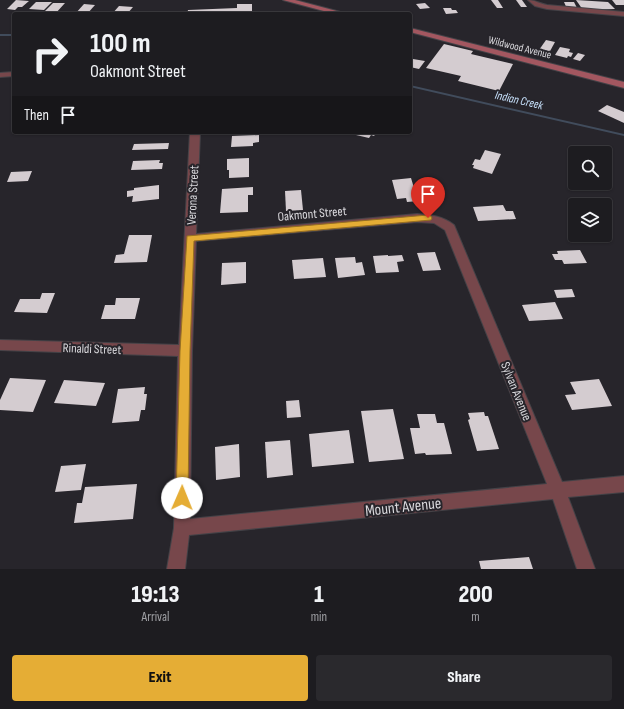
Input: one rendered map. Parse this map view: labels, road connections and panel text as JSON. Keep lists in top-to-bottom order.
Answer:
{
  "streets": {
    "street": [
      "Wildwood Avenue",
      "Verona Street",
      "Oakmont Street",
      "Rinaldi Street",
      "Sylvan Avenue",
      "Mount Avenue"
    ]
  },
  "crossings": [
    ["Verona Street", "Oakmont Street"],
    ["Verona Street", "Rinaldi Street"],
    ["Verona Street", "Mount Avenue"],
    ["Oakmont Street", "Sylvan Avenue"],
    ["Sylvan Avenue", "Mount Avenue"]
  ],
  "water": ["Indian Creek"],
  "page": {
    "turn": ["100 m", "Oakmont Street"],
    "then": "Then",
    "eta": [
      "19:13",
      "Arrival",
      "1",
      "min",
      "200",
      "m"
    ],
    "buttons": ["Exit", "Share"]
  }
}
